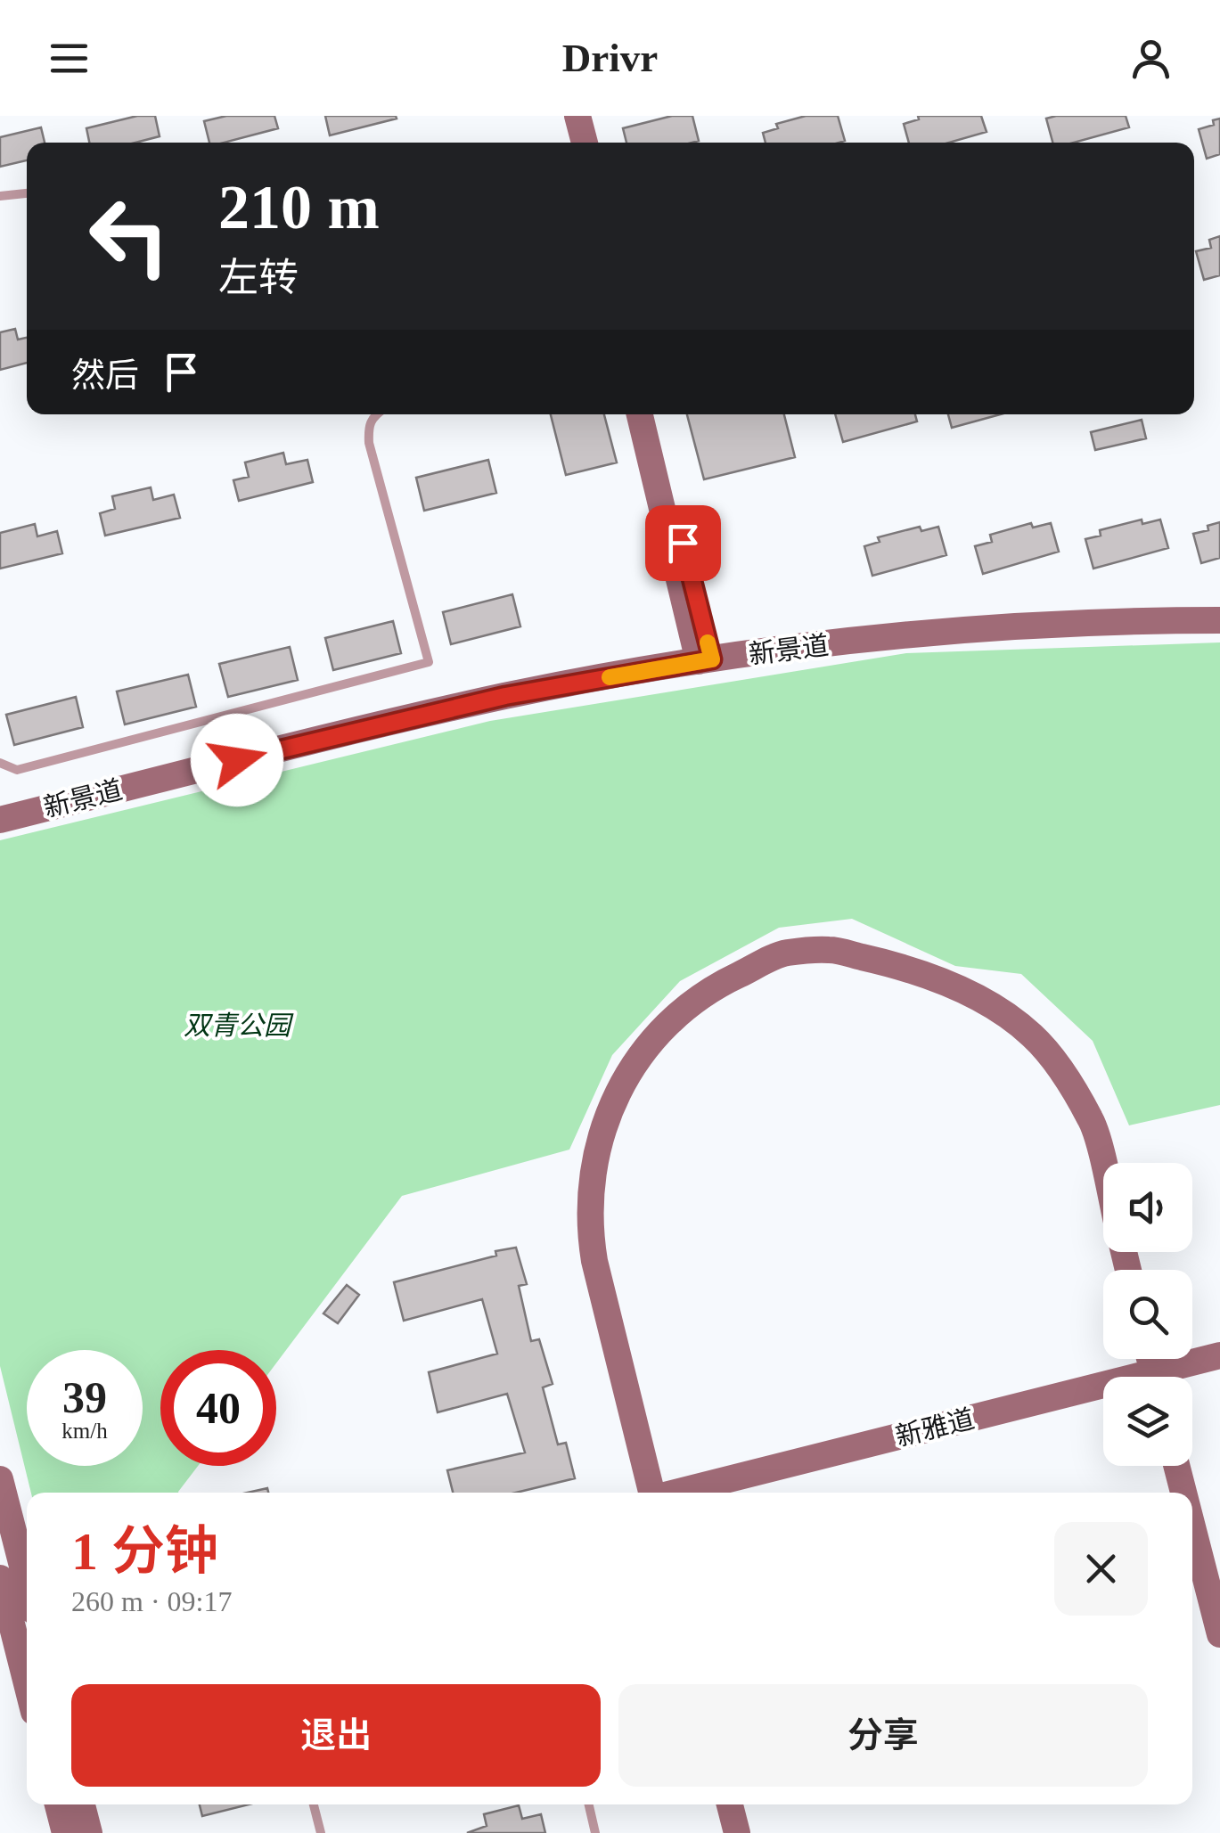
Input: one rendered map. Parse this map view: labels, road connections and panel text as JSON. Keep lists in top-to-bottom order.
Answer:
{
  "streets": {
    "street": ["新景道", "新雅道"]
  },
  "parks": ["双青公园"],
  "page": {
    "header": "Drivr",
    "turn": ["210 m", "左转"],
    "then": "然后",
    "speed": "39 km/h",
    "limit": "40",
    "heading": ["1 分钟", "260 m · 09:17"],
    "buttons": ["退出", "分享"]
  }
}
